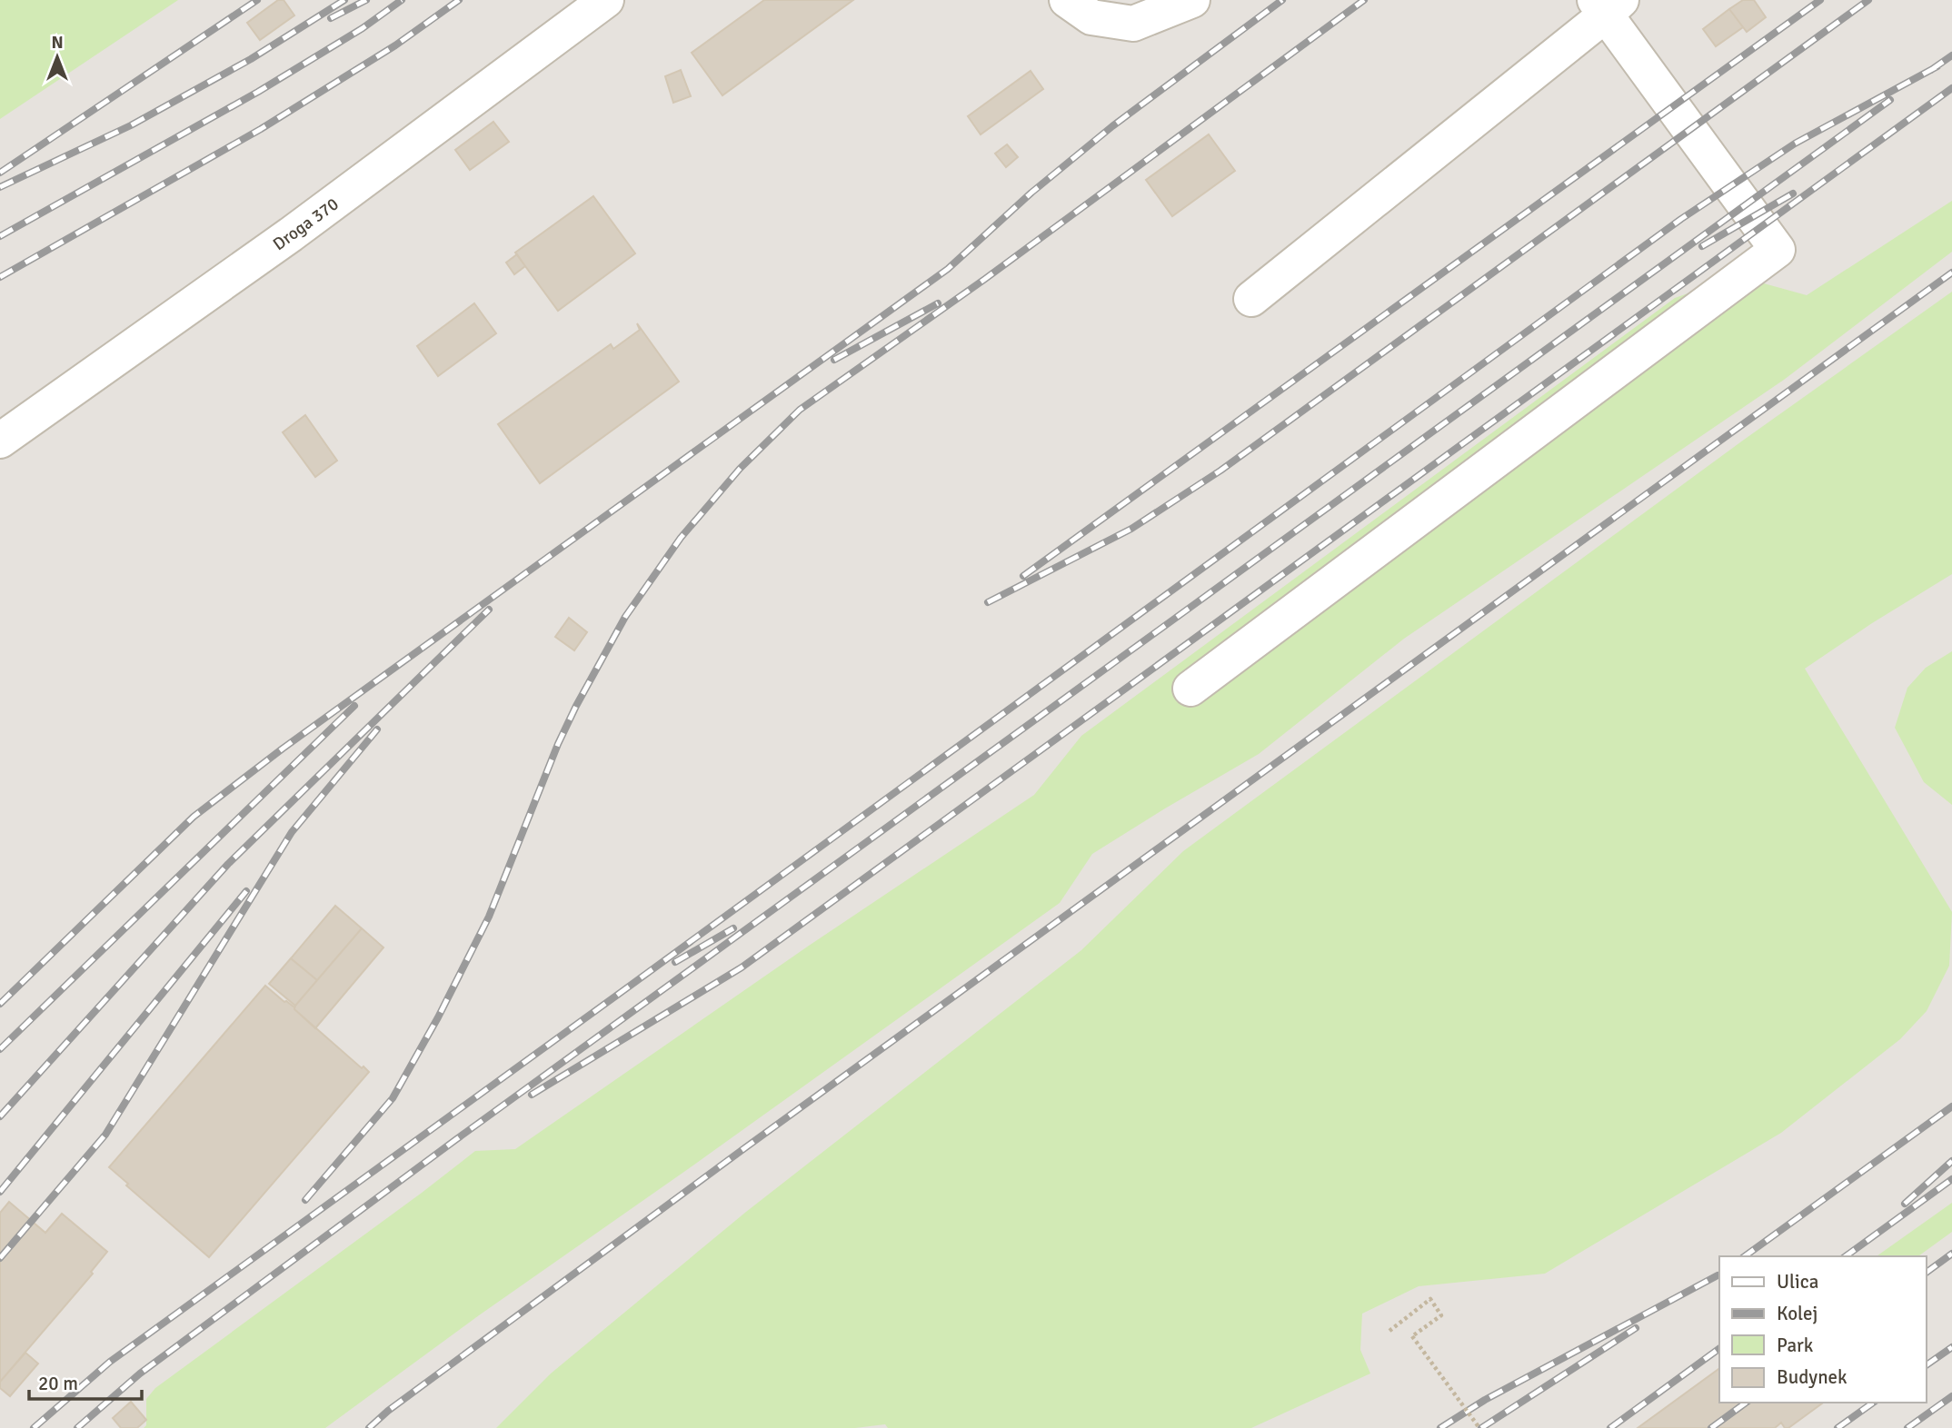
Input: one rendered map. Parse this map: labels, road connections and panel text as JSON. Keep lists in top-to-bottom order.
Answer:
{
  "streets": {
    "lane": ["Droga 370"]
  },
  "legend": [
    "Ulica",
    "Kolej",
    "Park",
    "Budynek"
  ],
  "scale_bar": "20 m",
  "north": "top"
}
